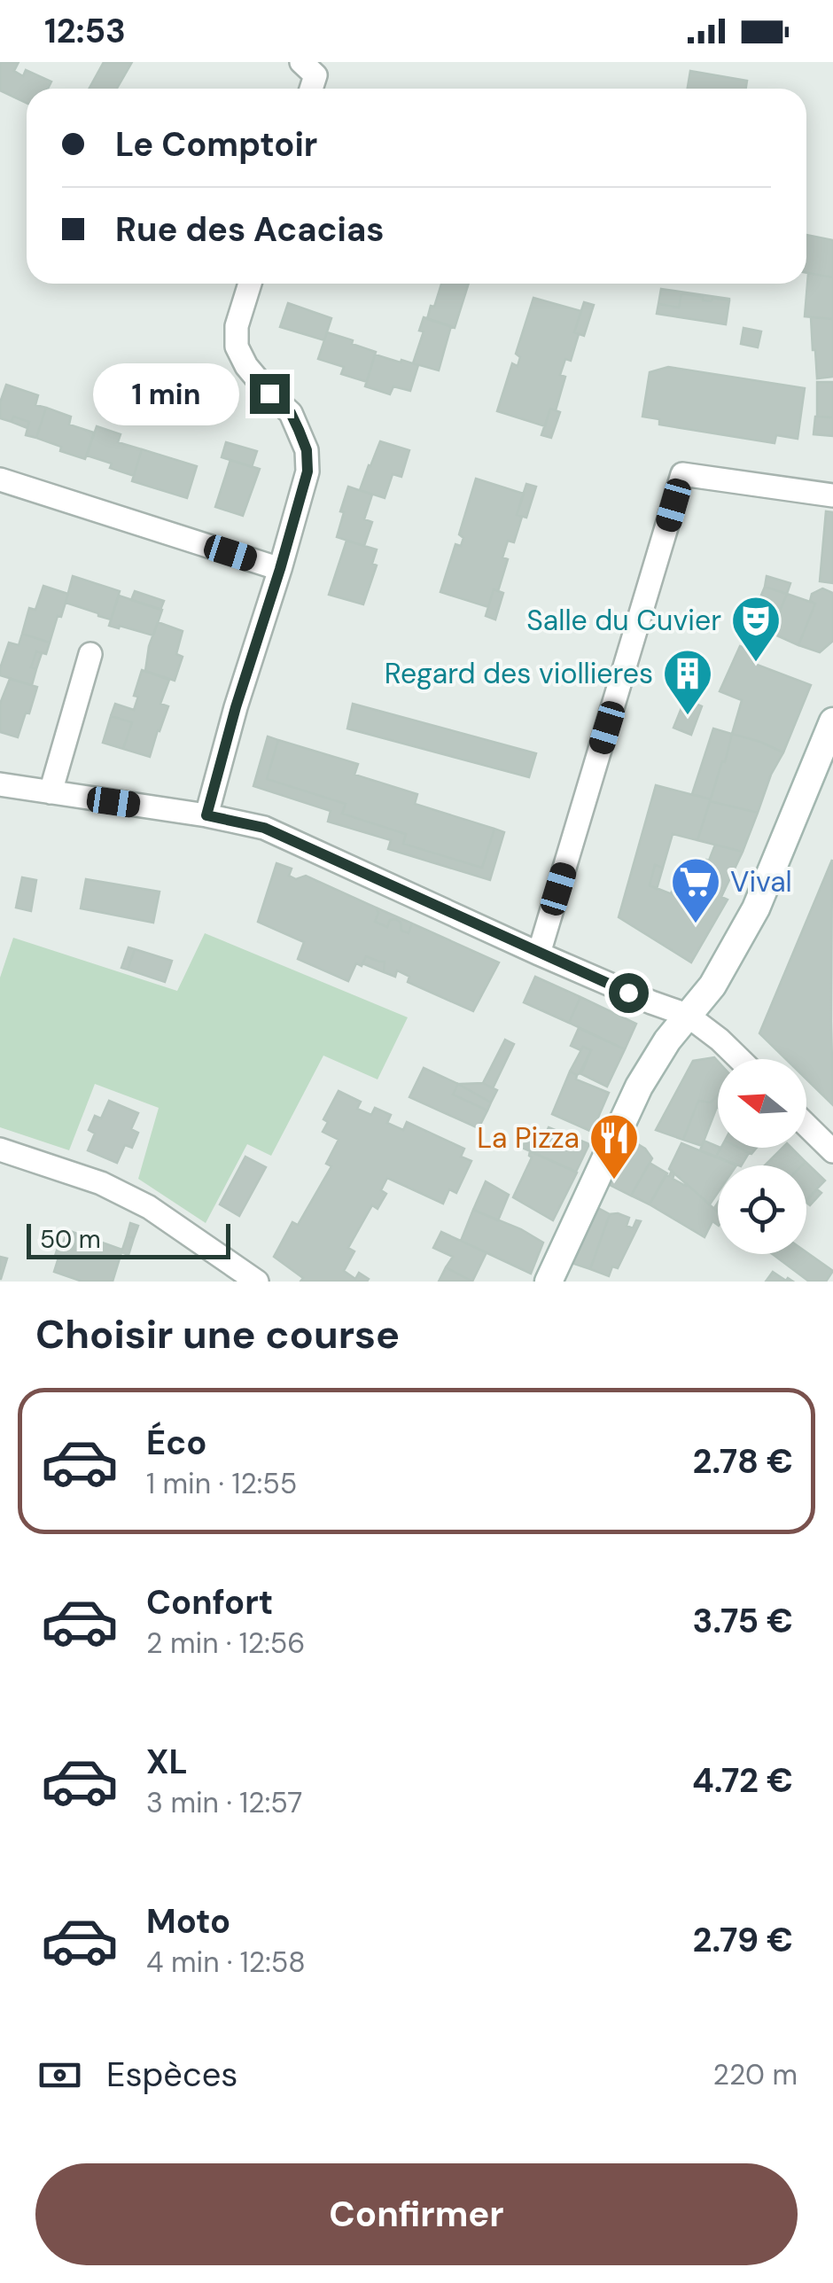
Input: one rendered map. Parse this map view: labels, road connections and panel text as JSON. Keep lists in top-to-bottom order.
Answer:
{
  "places": {
    "theatre": ["Salle du Cuvier"],
    "building": ["Regard des viollieres"],
    "supermarket": ["Vival"],
    "restaurant": ["La Pizza"]
  },
  "scale_bar": "50 m",
  "north": "left",
  "page": {
    "status": "12:53",
    "banner": ["Le Comptoir", "Rue des Acacias"],
    "bubble": "1 min",
    "scale": "50 m",
    "heading": "Choisir une course",
    "list": [
      {
        "name": "Éco",
        "note": "1 min · 12:55",
        "value": "2.78 €"
      },
      {
        "name": "Confort",
        "note": "2 min · 12:56",
        "value": "3.75 €"
      },
      {
        "name": "XL",
        "note": "3 min · 12:57",
        "value": "4.72 €"
      },
      {
        "name": "Moto",
        "note": "4 min · 12:58",
        "value": "2.79 €"
      }
    ],
    "pay": ["Espèces", "220 m"],
    "buttons": "Confirmer"
  }
}
